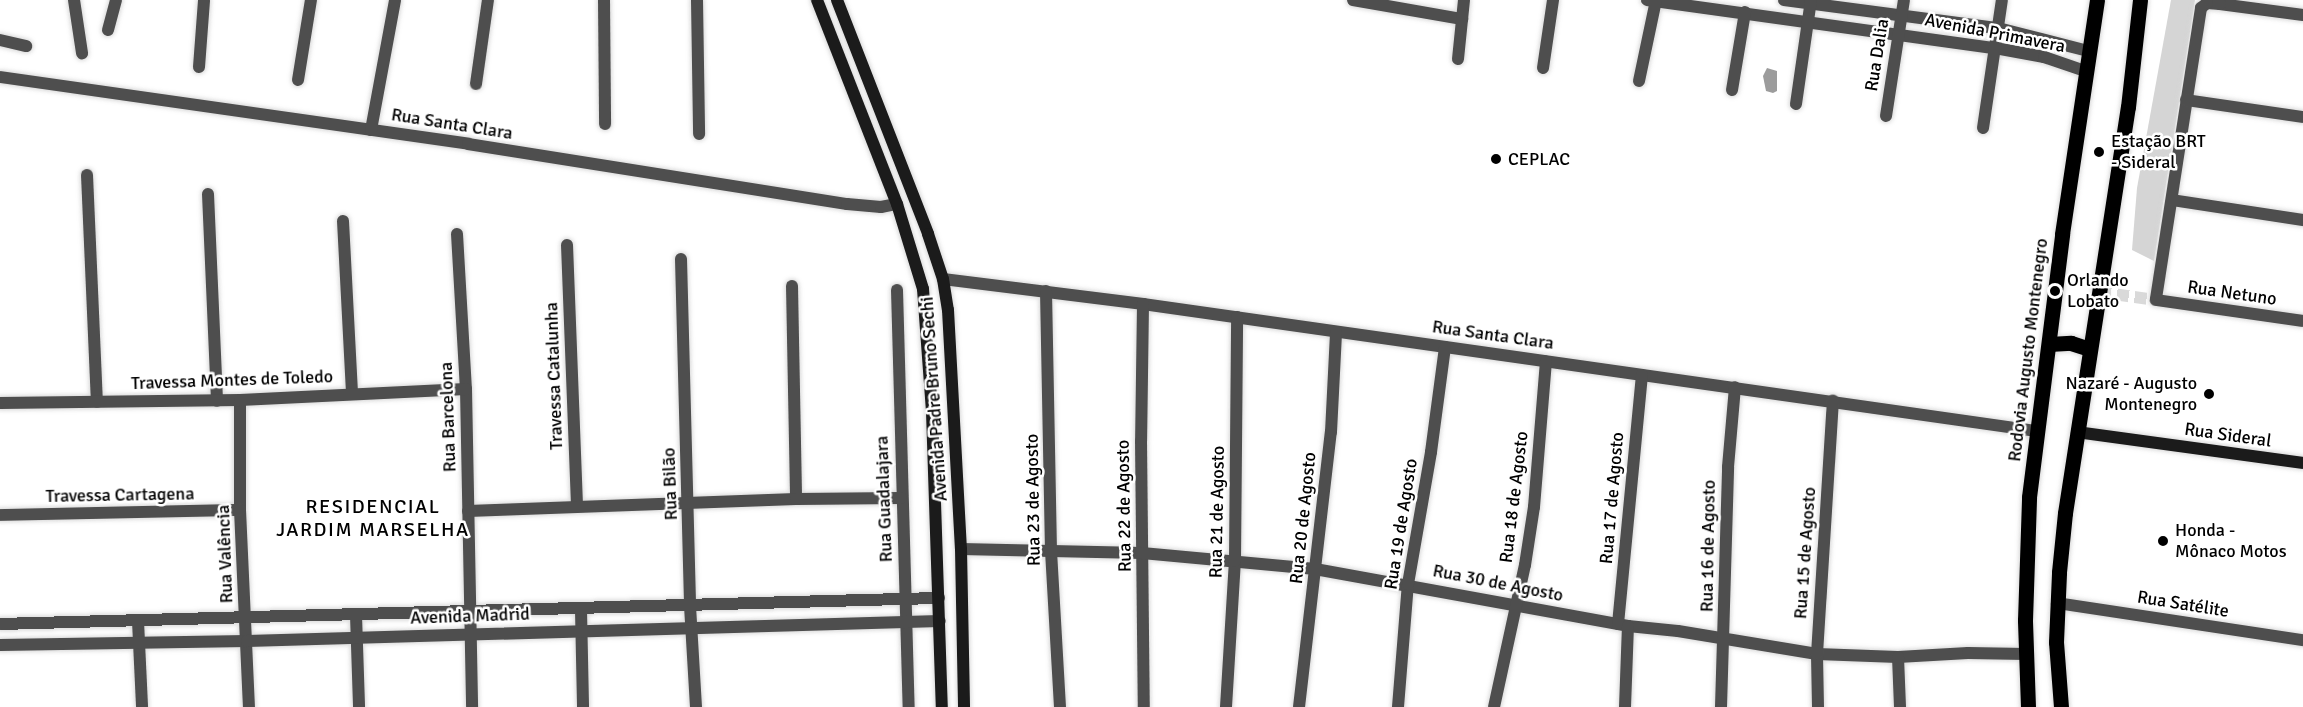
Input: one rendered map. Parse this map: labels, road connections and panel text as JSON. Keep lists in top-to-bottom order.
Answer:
{
  "streets": {
    "main road": ["Rodovia Augusto Montenegro", "Avenida Padre Bruno Sechi", "Rua Sideral"],
    "street": [
      "Avenida Primavera",
      "Rua Dalia",
      "Rua Santa Clara",
      "Rua Netuno",
      "Travessa Catalunha",
      "Travessa Montes de Toledo",
      "Rua Barcelona",
      "Rua Bilão",
      "Travessa Cartagena",
      "Rua 18 de Agosto",
      "Rua 17 de Agosto",
      "Rua Guadalajara",
      "Rua 23 de Agosto",
      "Rua 22 de Agosto",
      "Rua 21 de Agosto",
      "Rua 20 de Agosto",
      "Rua 19 de Agosto",
      "Rua 16 de Agosto",
      "Rua 15 de Agosto",
      "Rua Valência",
      "Rua 30 de Agosto",
      "Rua Satélite",
      "Avenida Madrid"
    ]
  },
  "crossings": [
    ["Avenida Primavera", "Rua Dalia"],
    ["Avenida Primavera", "Rodovia Augusto Montenegro"],
    ["Rua Santa Clara", "Rodovia Augusto Montenegro"],
    ["Rua Santa Clara", "Avenida Padre Bruno Sechi"],
    ["Rua Santa Clara", "Rua 18 de Agosto"],
    ["Rua Santa Clara", "Rua 17 de Agosto"],
    ["Rua Santa Clara", "Rua 23 de Agosto"],
    ["Rua Santa Clara", "Rua 22 de Agosto"],
    ["Rua Santa Clara", "Rua 21 de Agosto"],
    ["Rua Santa Clara", "Rua 20 de Agosto"],
    ["Rua Santa Clara", "Rua 19 de Agosto"],
    ["Rua Santa Clara", "Rua 16 de Agosto"],
    ["Rua Santa Clara", "Rua 15 de Agosto"],
    ["Rodovia Augusto Montenegro", "Rua 30 de Agosto"],
    ["Travessa Montes de Toledo", "Rua Barcelona"],
    ["Travessa Montes de Toledo", "Rua Valência"],
    ["Avenida Padre Bruno Sechi", "Rua 30 de Agosto"],
    ["Avenida Padre Bruno Sechi", "Avenida Madrid"],
    ["Rua Barcelona", "Avenida Madrid"],
    ["Rua Bilão", "Avenida Madrid"],
    ["Travessa Cartagena", "Rua Valência"],
    ["Rua 18 de Agosto", "Rua 30 de Agosto"],
    ["Rua 17 de Agosto", "Rua 30 de Agosto"],
    ["Rua Guadalajara", "Avenida Madrid"],
    ["Rua 23 de Agosto", "Rua 30 de Agosto"],
    ["Rua 22 de Agosto", "Rua 30 de Agosto"],
    ["Rua 21 de Agosto", "Rua 30 de Agosto"],
    ["Rua 20 de Agosto", "Rua 30 de Agosto"],
    ["Rua 19 de Agosto", "Rua 30 de Agosto"],
    ["Rua 16 de Agosto", "Rua 30 de Agosto"],
    ["Rua 15 de Agosto", "Rua 30 de Agosto"],
    ["Rua Valência", "Avenida Madrid"]
  ],
  "districts": ["RESIDENCIAL JARDIM MARSELHA"],
  "places": [
    "Estação BRT - Sideral",
    "CEPLAC",
    "Orlando Lobato",
    "Nazaré - Augusto Montenegro",
    "Honda - Mônaco Motos"
  ]
}
